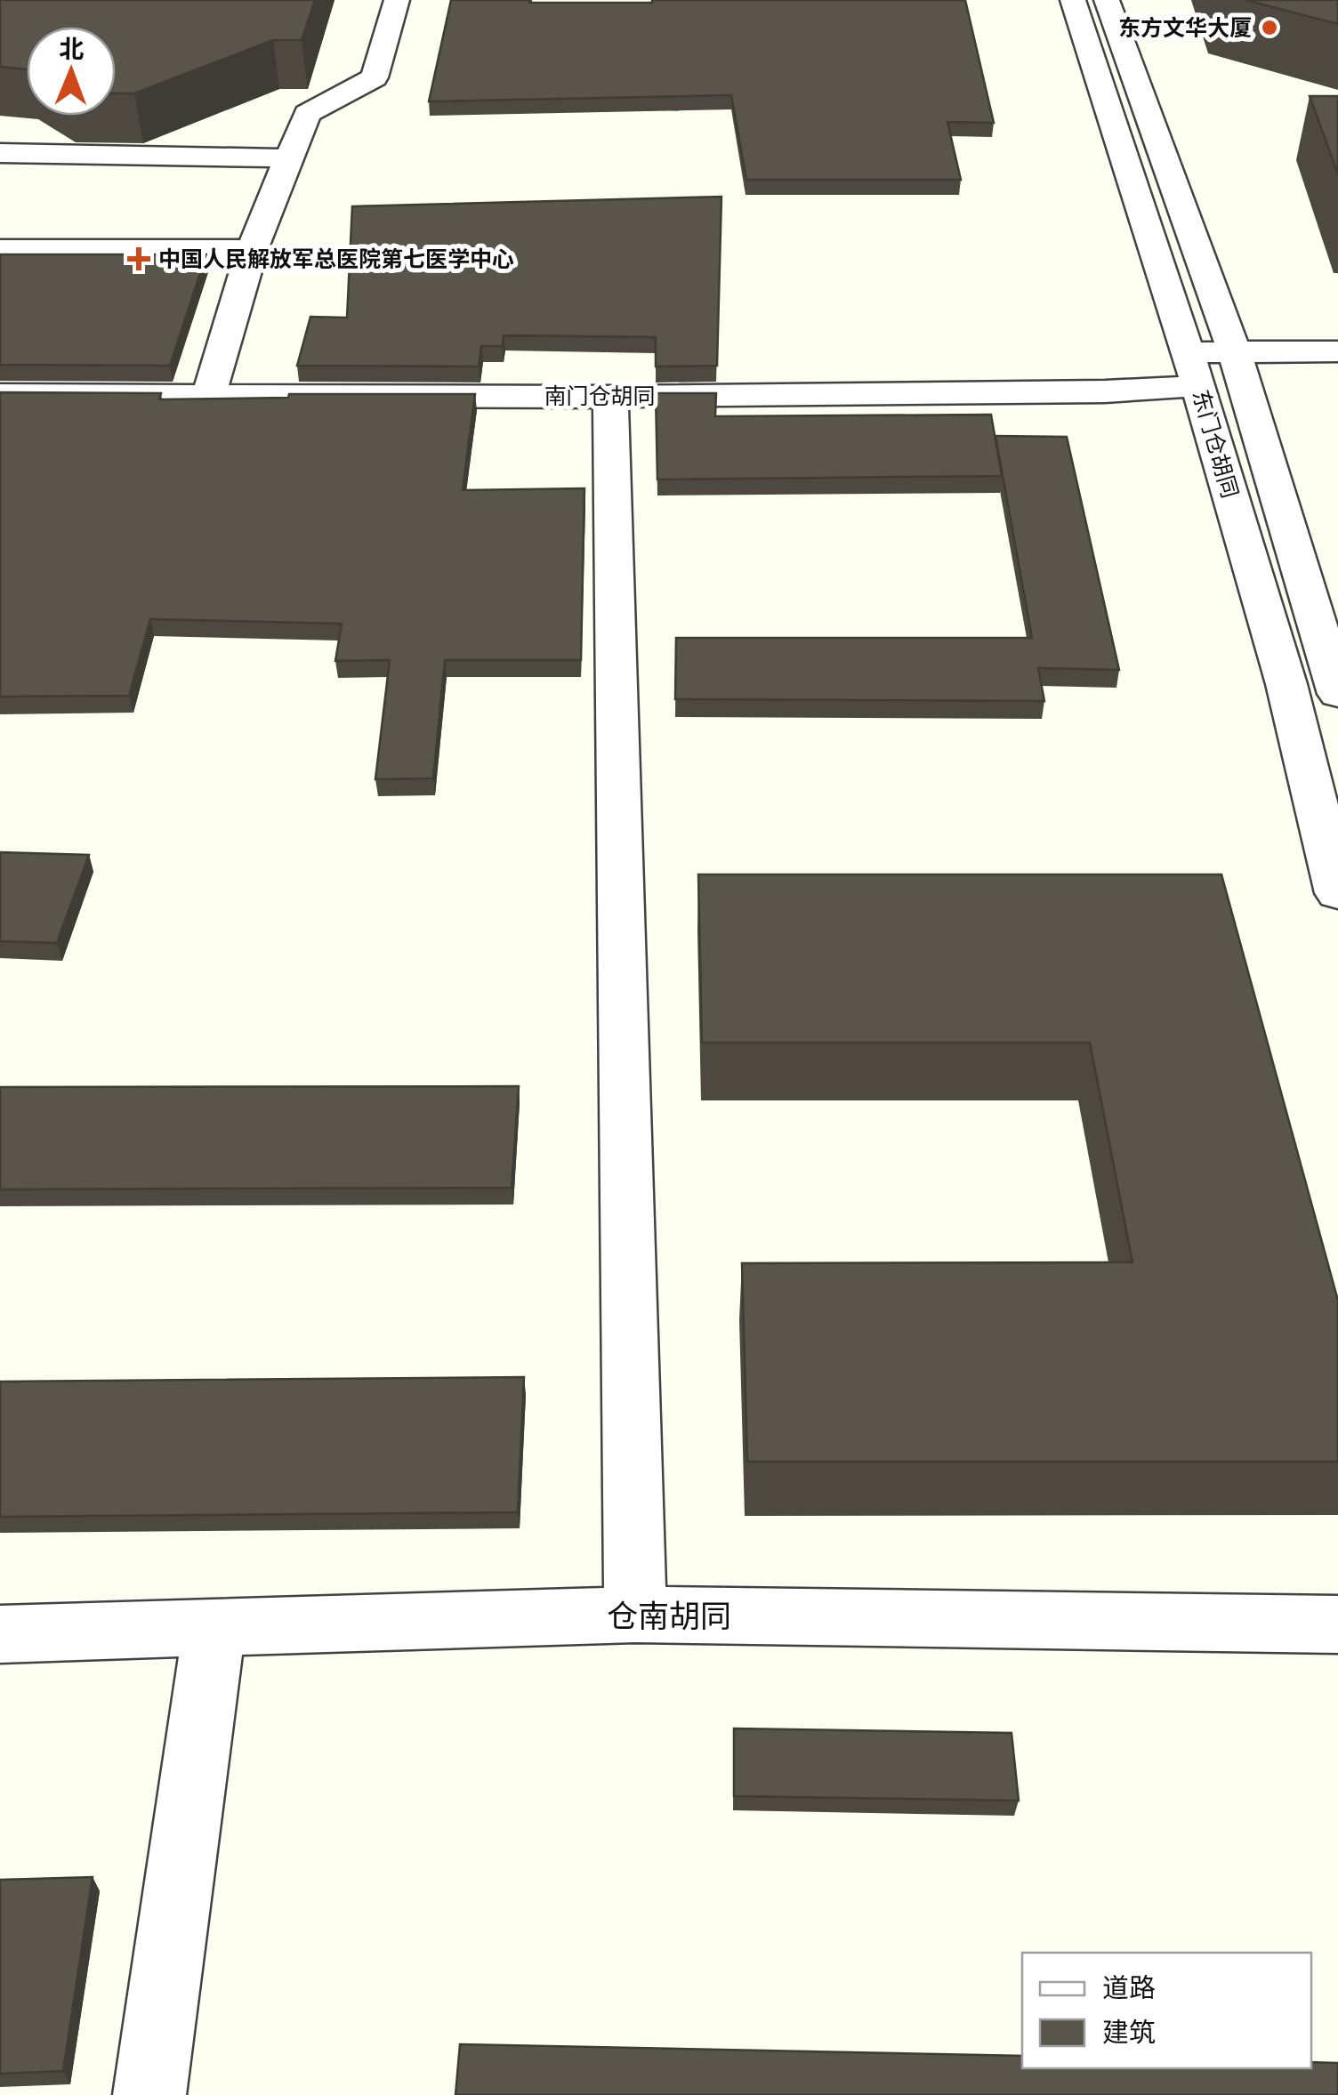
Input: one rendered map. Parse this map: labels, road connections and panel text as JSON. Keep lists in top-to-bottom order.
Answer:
{
  "streets": {
    "street": ["南门仓胡同", "东门仓胡同", "仓南胡同"]
  },
  "crossings": [
    ["南门仓胡同", "东门仓胡同"]
  ],
  "places": {
    "other": ["东方文华大厦"],
    "health": ["中国人民解放军总医院第七医学中心"]
  },
  "legend": ["道路", "建筑"],
  "north": "top"
}
